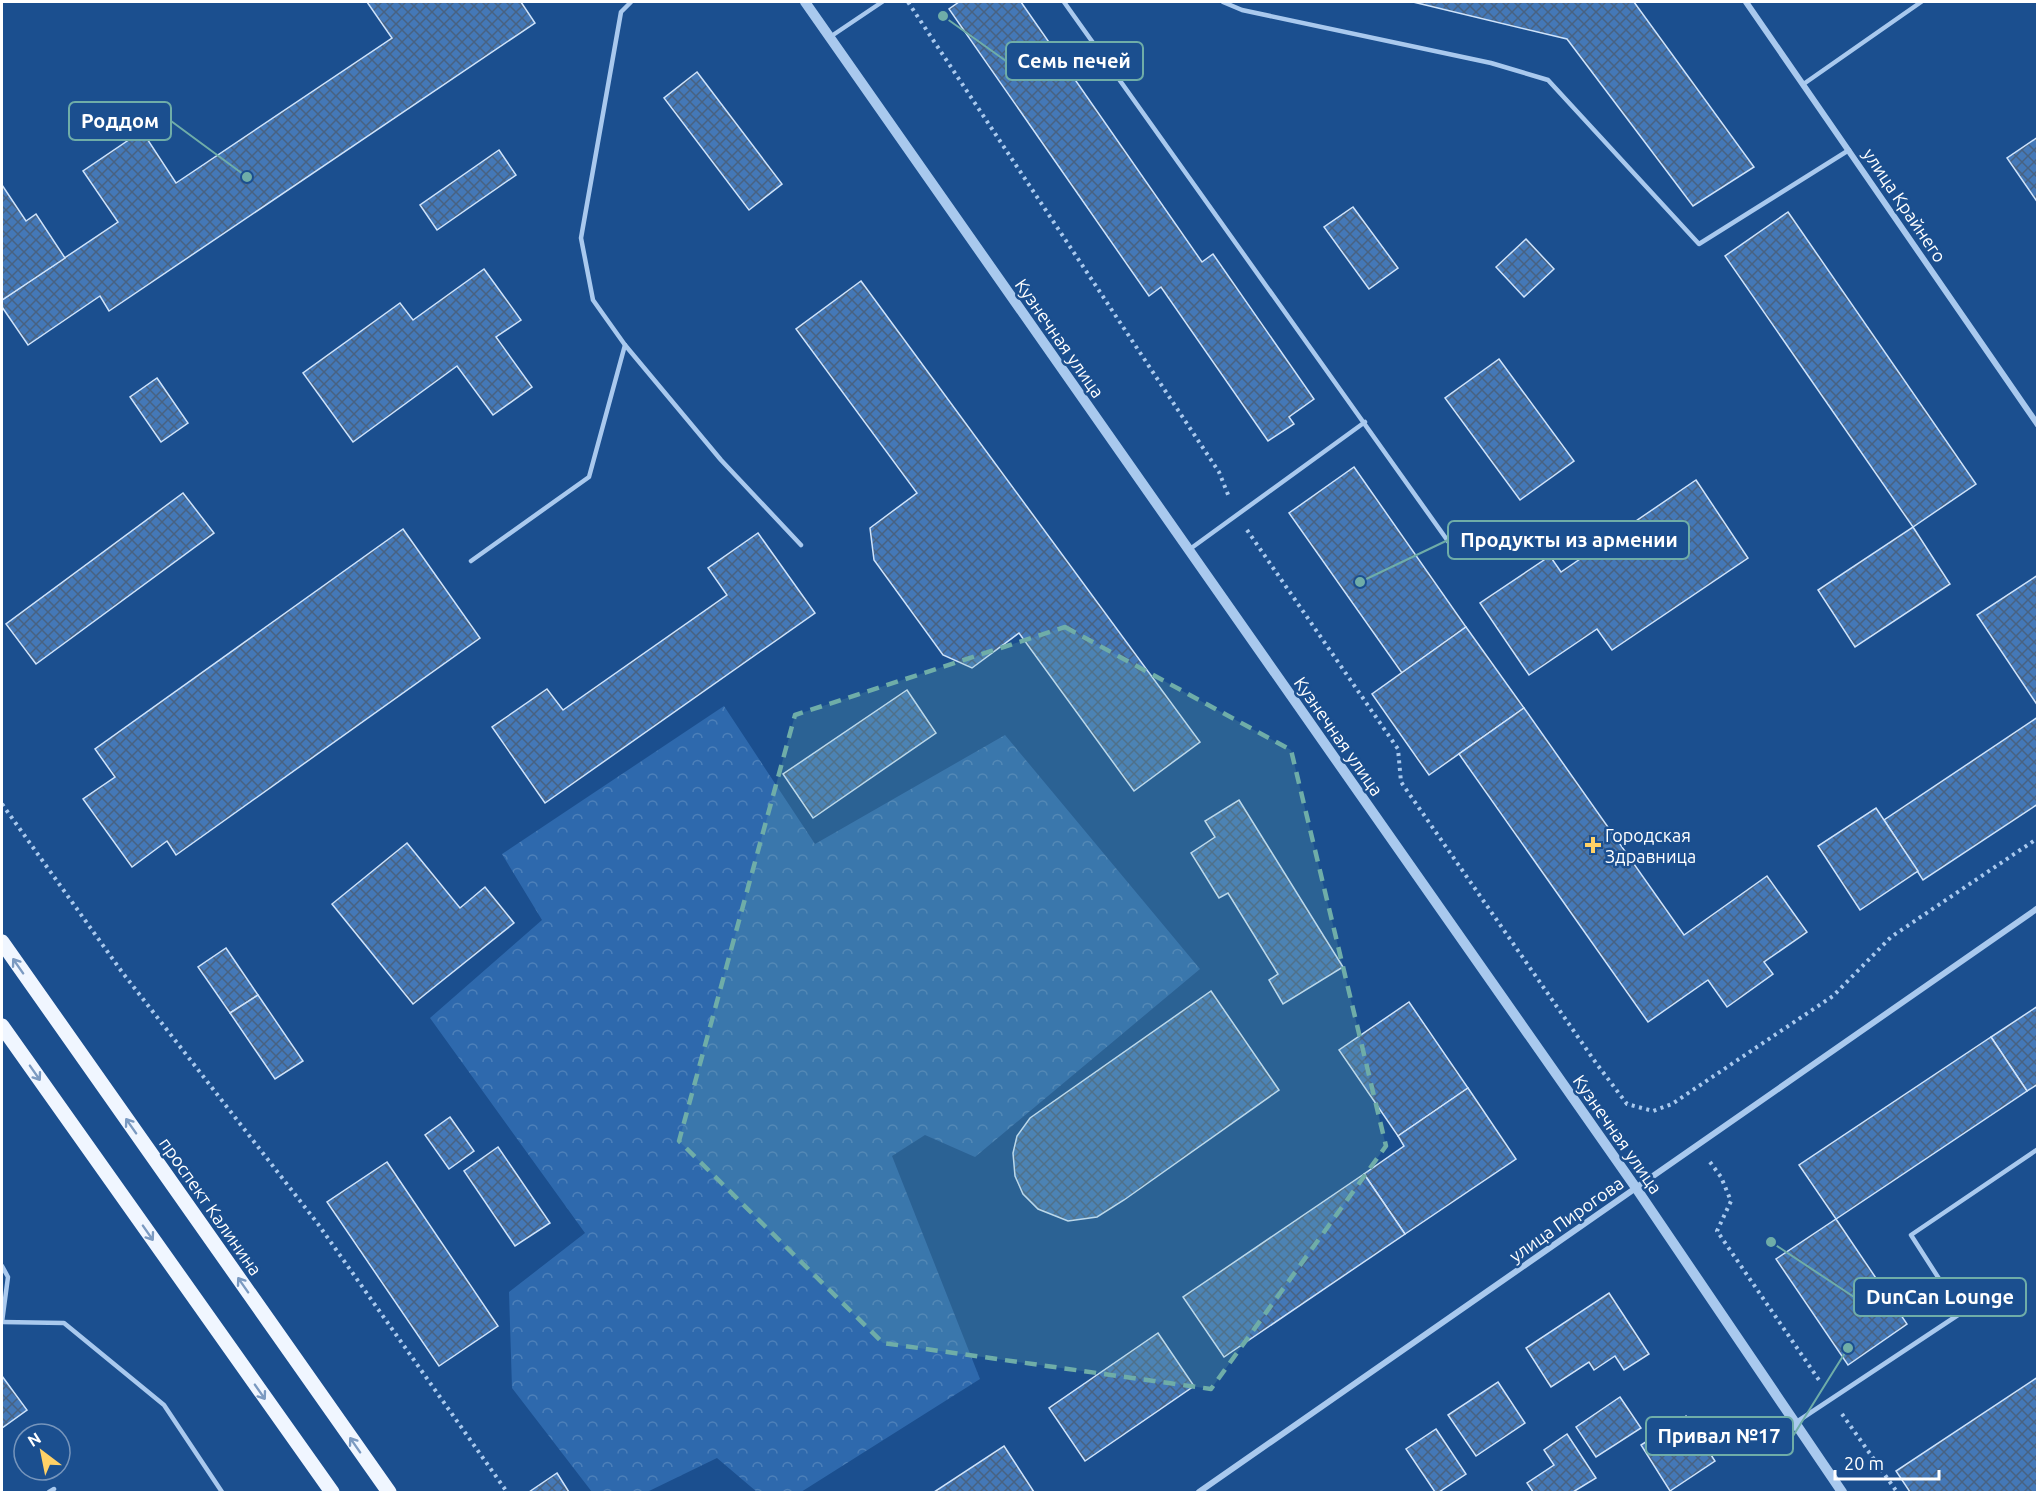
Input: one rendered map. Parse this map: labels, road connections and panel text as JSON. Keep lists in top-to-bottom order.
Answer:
{
  "streets": {
    "main road": ["проспект Калинина"],
    "street": ["улица Крайнего", "Кузнечная улица", "улица Пирогова"]
  },
  "crossings": [
    ["Кузнечная улица", "улица Пирогова"]
  ],
  "places": {
    "other": [
      "Семь печей",
      "Роддом",
      "Продукты из армении",
      "DunCan Lounge",
      "Привал №17"
    ],
    "health": ["Городская Здравница"]
  },
  "scale_bar": "20 m",
  "north": "top left"
}
